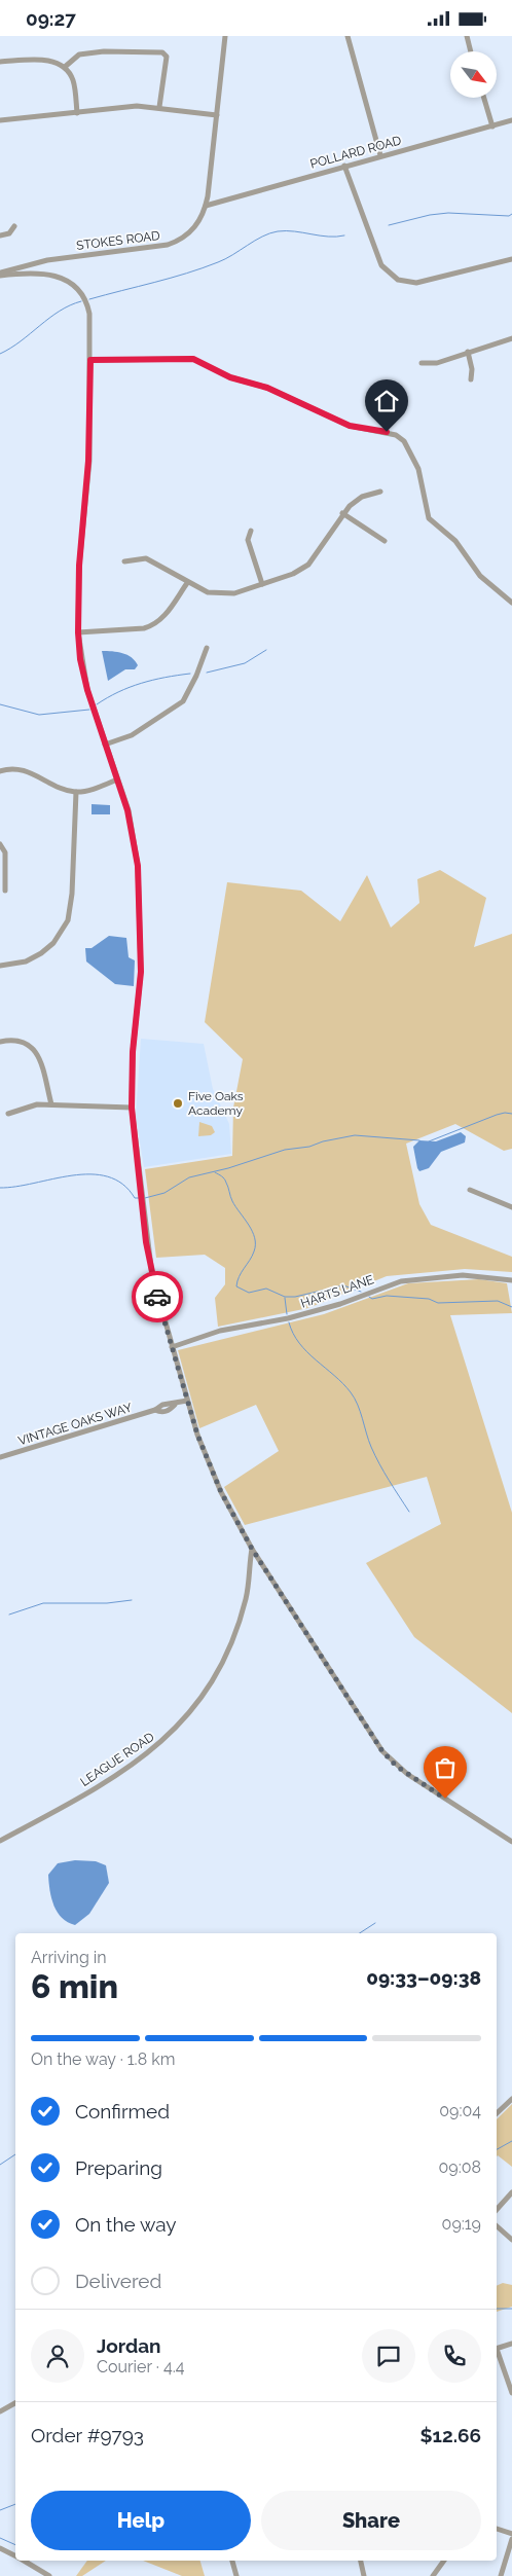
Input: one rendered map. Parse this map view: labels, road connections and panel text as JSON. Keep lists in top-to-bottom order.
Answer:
{
  "streets": {
    "street": [
      "POLLARD ROAD",
      "STOKES ROAD",
      "HARTS LANE",
      "VINTAGE OAKS WAY",
      "LEAGUE ROAD"
    ]
  },
  "crossings": [
    ["POLLARD ROAD", "STOKES ROAD"]
  ],
  "places": ["Five Oaks Academy"],
  "north": "bottom right",
  "page": {
    "status": "09:27",
    "heading": ["6 min", "Arriving in", "09:33–09:38"],
    "panel": [
      "Jordan",
      "Courier · 4.4",
      "Order #9793",
      "$12.66"
    ],
    "bar": "On the way · 1.8 km",
    "list": [
      ["Confirmed", "09:04"],
      ["Preparing", "09:08"],
      ["On the way", "09:19"],
      "Delivered"
    ],
    "buttons": ["Help", "Share"]
  }
}
